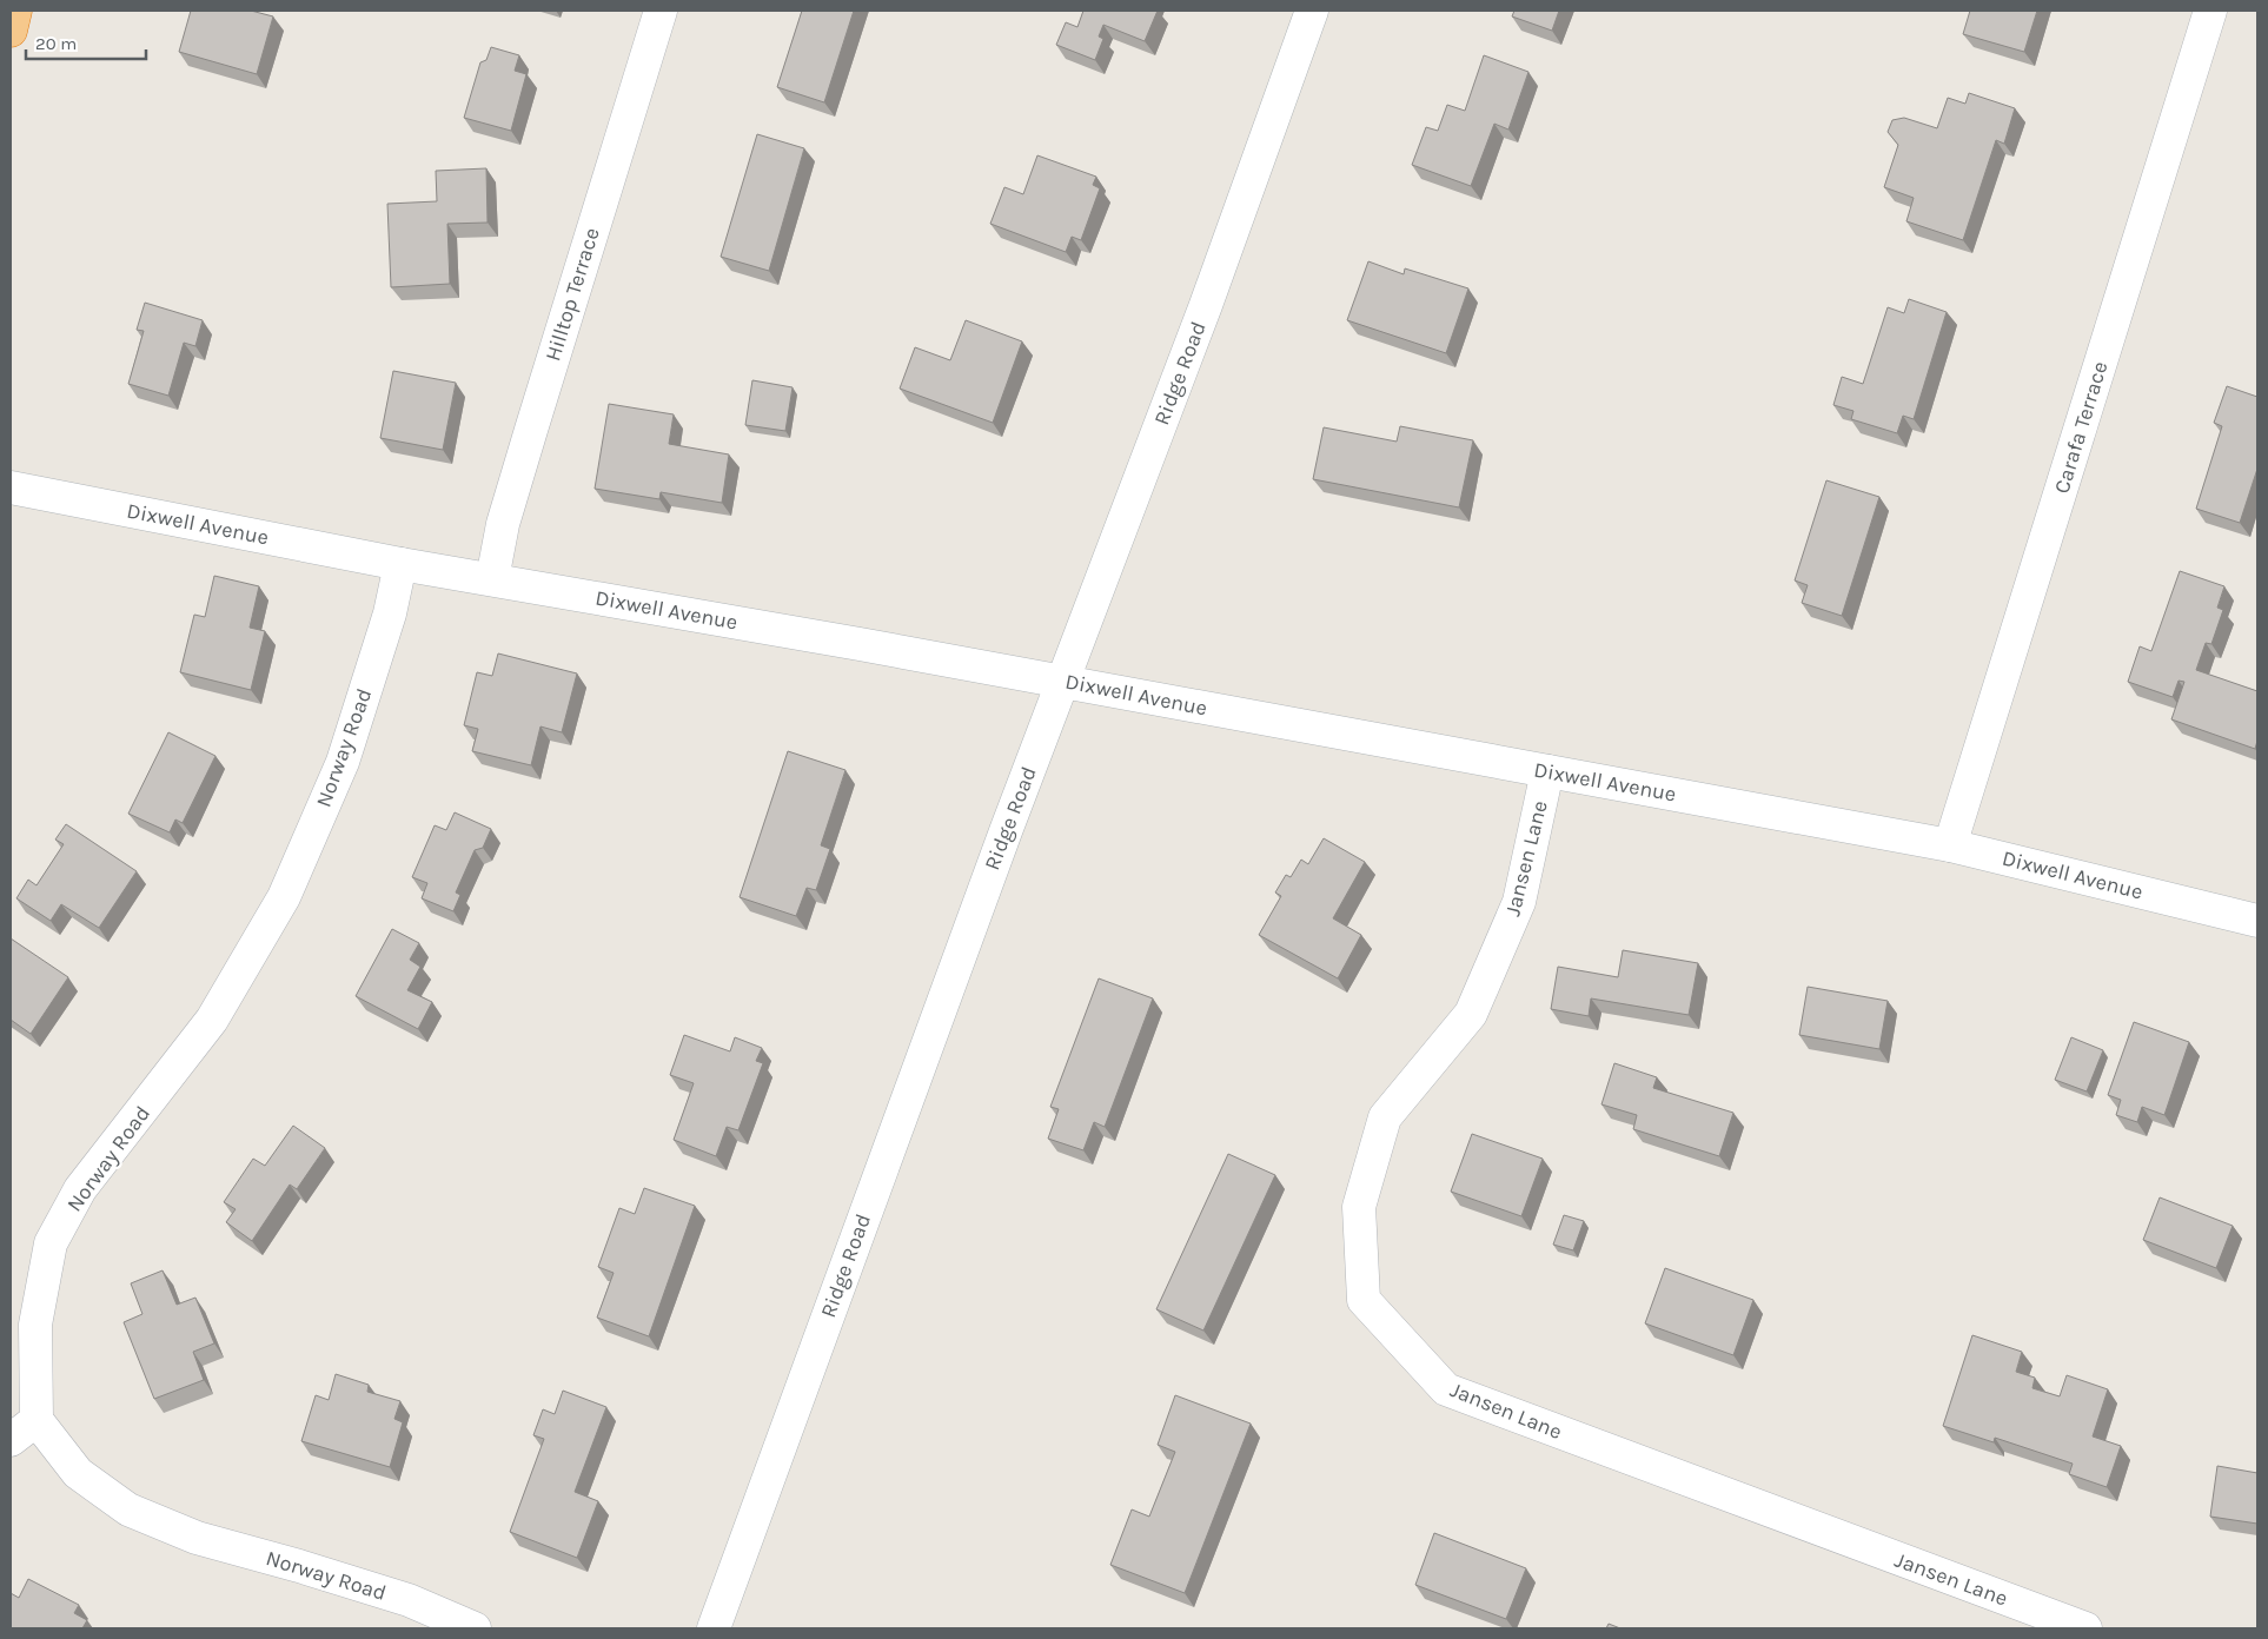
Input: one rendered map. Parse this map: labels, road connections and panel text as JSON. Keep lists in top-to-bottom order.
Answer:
{
  "streets": {
    "street": [
      "Hilltop Terrace",
      "Ridge Road",
      "Carafa Terrace",
      "Dixwell Avenue",
      "Norway Road",
      "Jansen Lane"
    ]
  },
  "crossings": [
    ["Hilltop Terrace", "Dixwell Avenue"],
    ["Ridge Road", "Dixwell Avenue"],
    ["Carafa Terrace", "Dixwell Avenue"],
    ["Dixwell Avenue", "Norway Road"],
    ["Dixwell Avenue", "Jansen Lane"]
  ],
  "scale_bar": "20 m"
}
